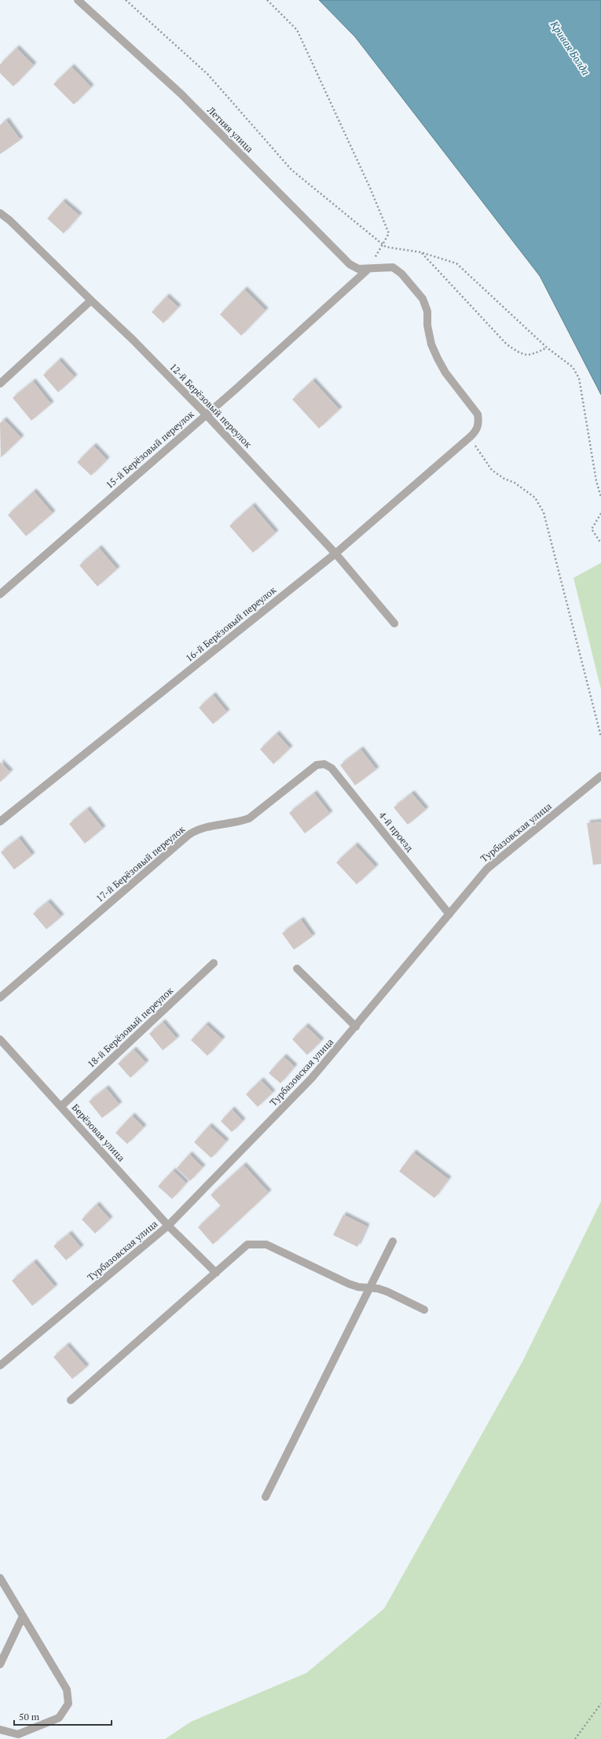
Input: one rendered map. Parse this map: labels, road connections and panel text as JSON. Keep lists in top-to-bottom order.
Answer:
{
  "streets": {
    "street": [
      "Летняя улица",
      "12-й Берёзовый переулок",
      "15-й Берёзовый переулок",
      "16-й Берёзовый переулок",
      "4-й проезд",
      "Турбазовская улица",
      "17-й Берёзовый переулок",
      "18-й Берёзовый переулок",
      "Берёзовая улица"
    ]
  },
  "crossings": [
    ["Летняя улица", "15-й Берёзовый переулок"],
    ["Летняя улица", "16-й Берёзовый переулок"],
    ["12-й Берёзовый переулок", "15-й Берёзовый переулок"],
    ["12-й Берёзовый переулок", "16-й Берёзовый переулок"],
    ["4-й проезд", "Турбазовская улица"],
    ["4-й проезд", "17-й Берёзовый переулок"],
    ["Турбазовская улица", "Берёзовая улица"],
    ["18-й Берёзовый переулок", "Берёзовая улица"]
  ],
  "water": ["Кривая Болда"],
  "scale_bar": "50 m"
}
